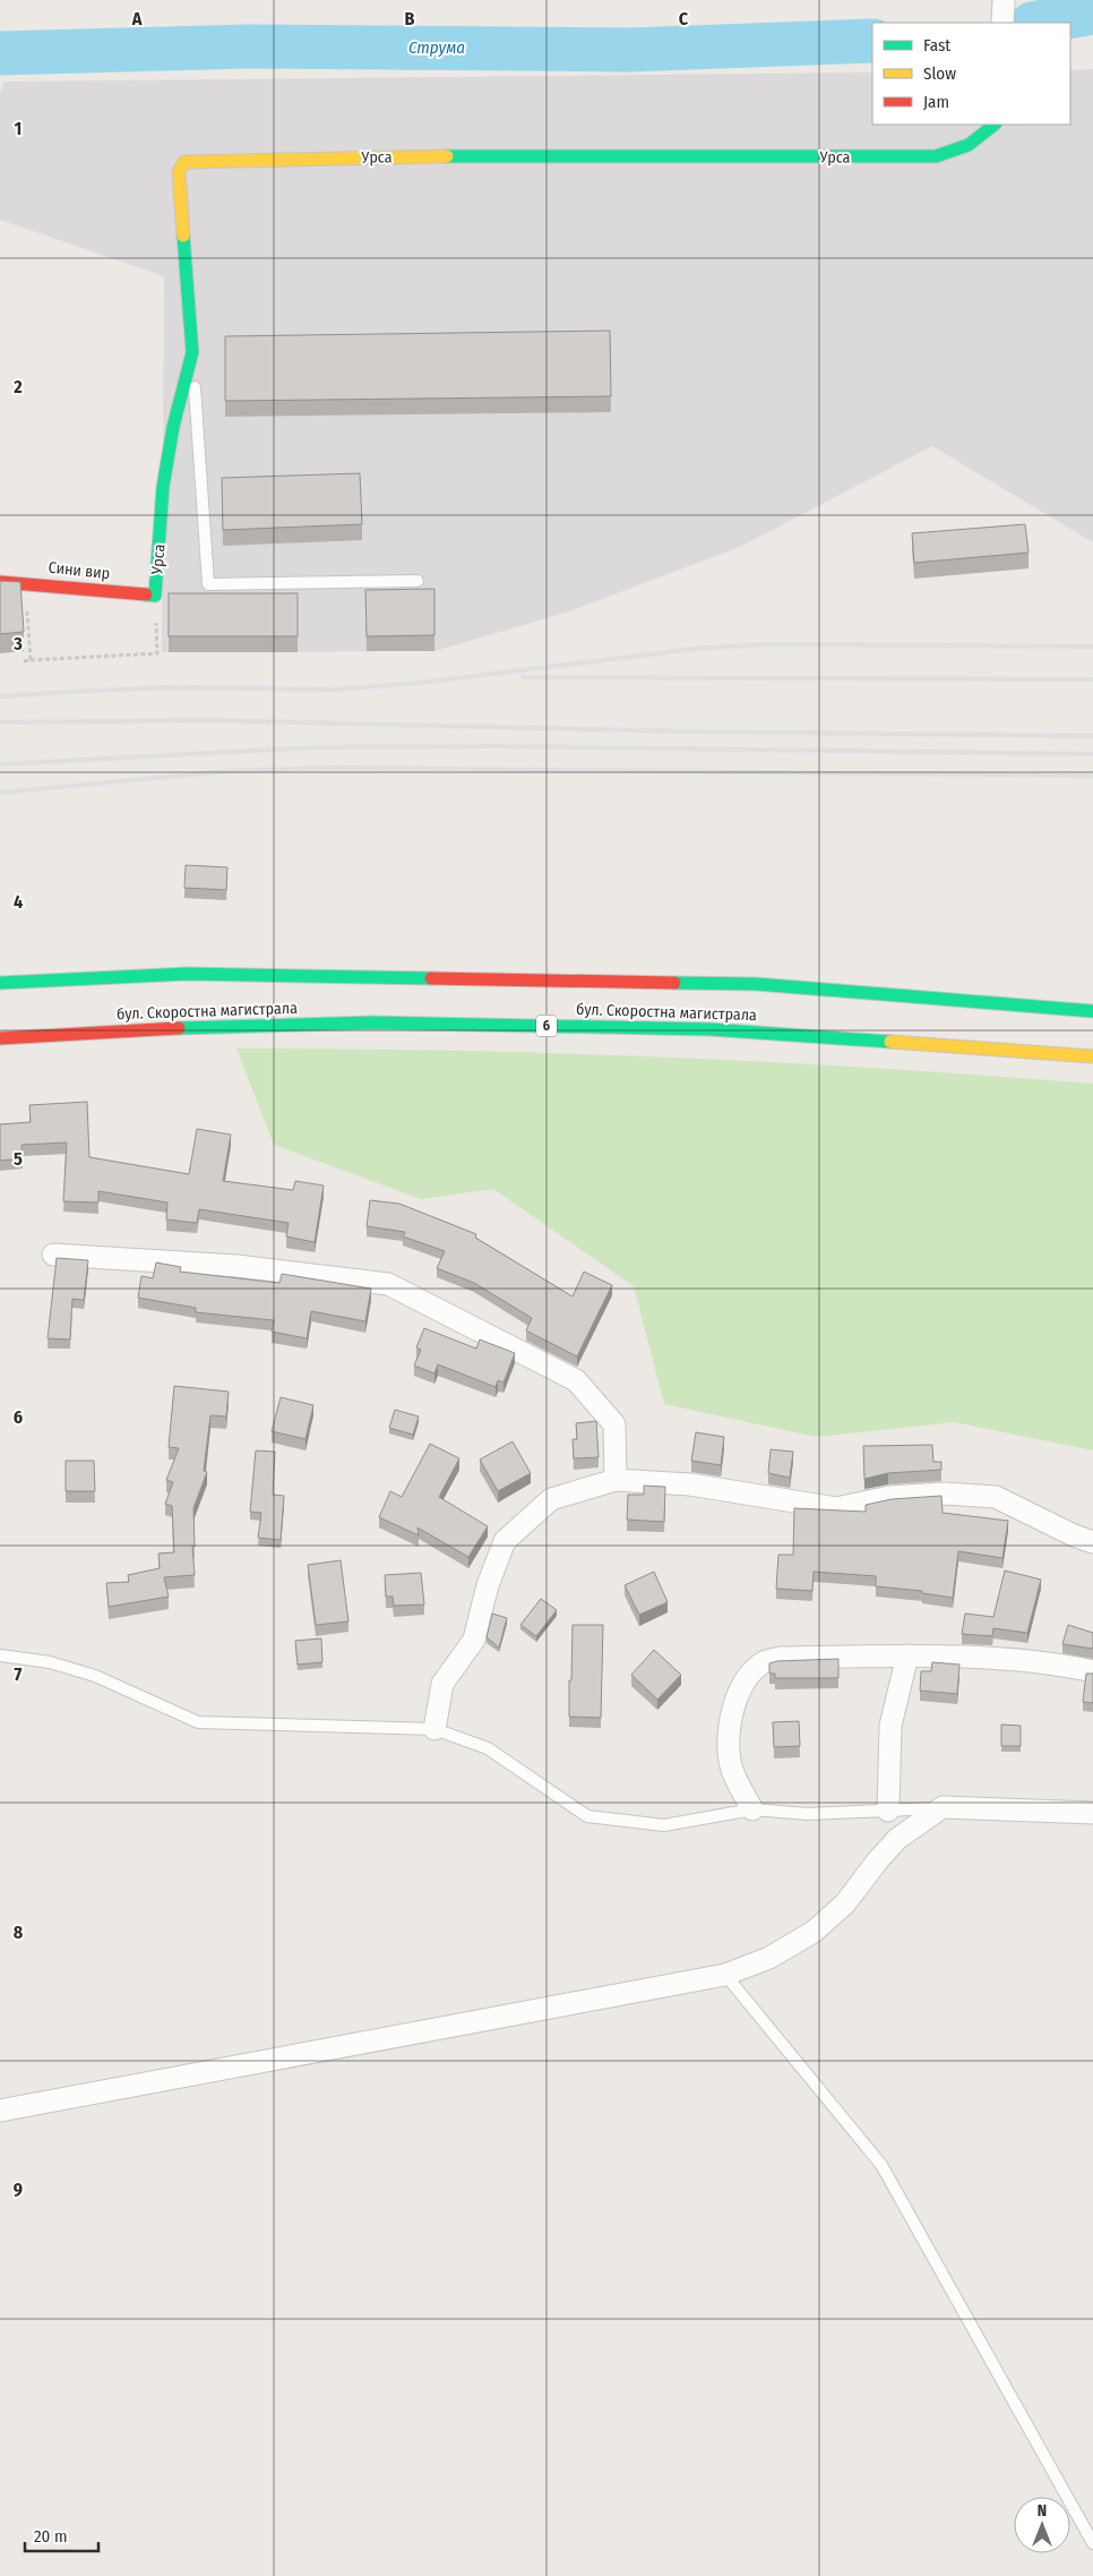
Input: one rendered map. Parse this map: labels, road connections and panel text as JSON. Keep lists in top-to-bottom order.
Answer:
{
  "streets": {
    "main road": [
      "Урса",
      "Сини вир",
      "бул. Скоростна магистрала",
      "6"
    ]
  },
  "crossings": [
    ["Урса", "Сини вир"]
  ],
  "water": ["Струма"],
  "legend": ["Fast", "Slow", "Jam"],
  "scale_bar": "20 m",
  "north": "top",
  "grid": {
    "columns": ["A", "B", "C"],
    "rows": [
      "1",
      "2",
      "3",
      "4",
      "5",
      "6",
      "7",
      "8",
      "9"
    ]
  }
}
